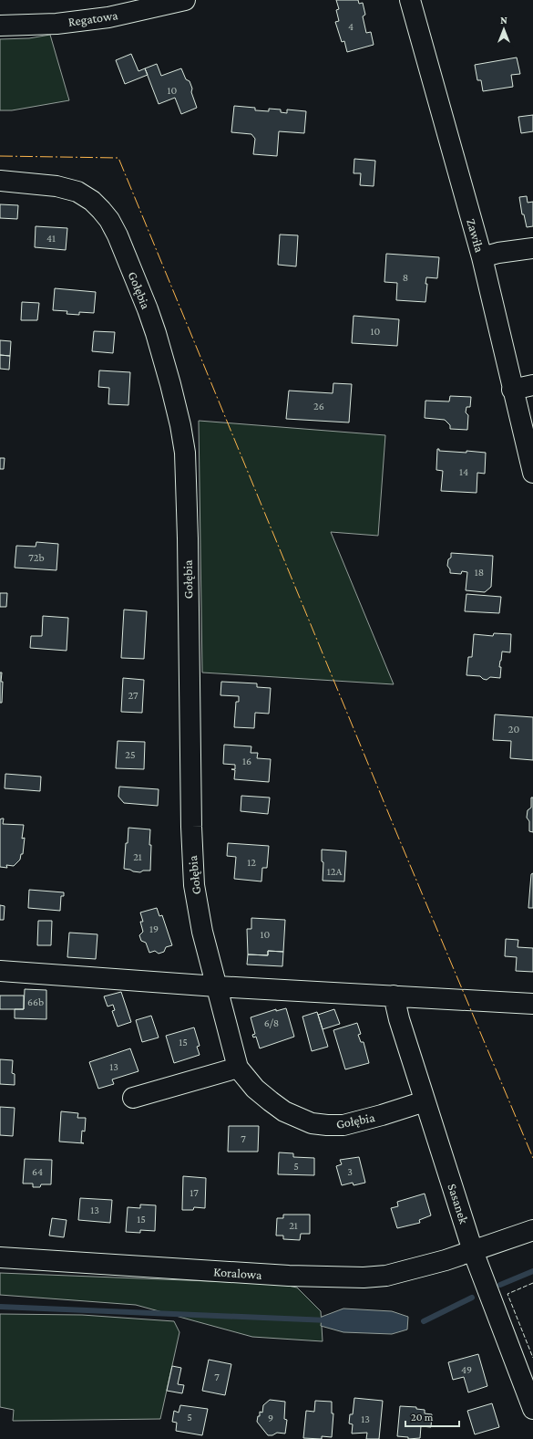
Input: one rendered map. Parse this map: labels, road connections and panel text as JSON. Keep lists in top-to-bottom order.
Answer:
{
  "streets": {
    "street": [
      "Regatowa",
      "Zawiła",
      "Gołębia",
      "Sasanek",
      "Koralowa"
    ]
  },
  "crossings": [
    ["Gołębia", "Sasanek"],
    ["Sasanek", "Koralowa"]
  ],
  "house_numbers": [
    "4",
    "10",
    "41",
    "8",
    "10",
    "26",
    "14",
    "72b",
    "18",
    "27",
    "20",
    "25",
    "16",
    "21",
    "12",
    "12A",
    "19",
    "10",
    "66b",
    "6/8",
    "15",
    "13",
    "7",
    "5",
    "64",
    "3",
    "17",
    "13",
    "15",
    "21",
    "49",
    "7",
    "5",
    "9",
    "13"
  ],
  "scale_bar": "20 m",
  "north": "top"
}
